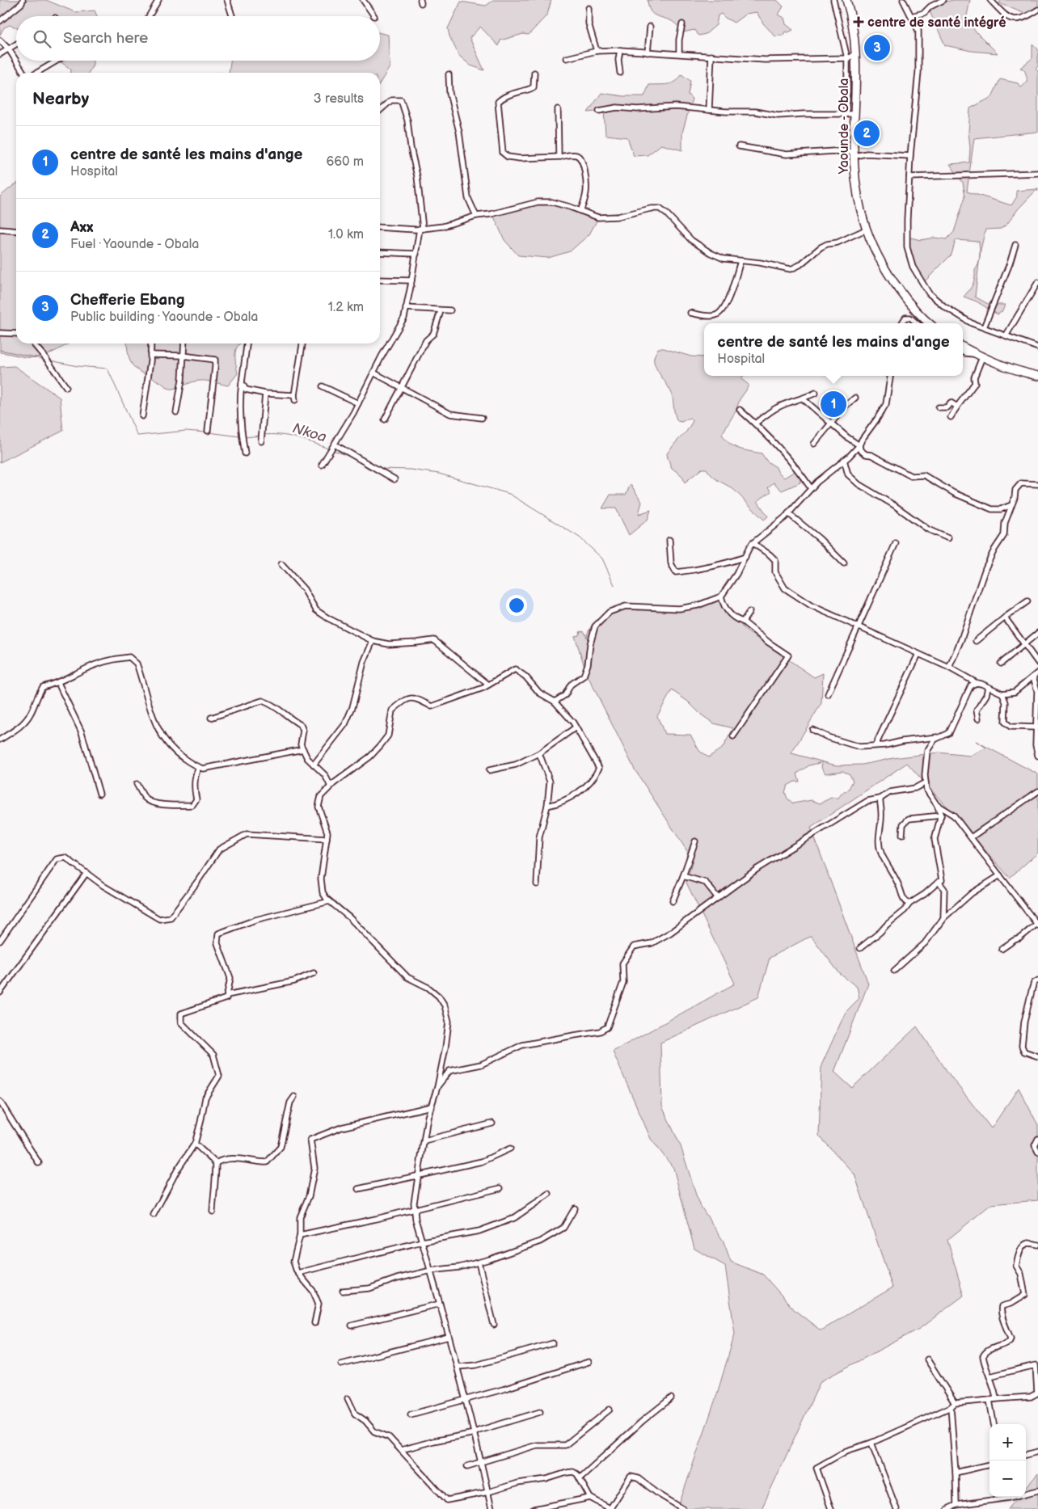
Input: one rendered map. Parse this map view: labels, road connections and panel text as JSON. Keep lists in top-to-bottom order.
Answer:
{
  "streets": {
    "highway": ["Yaounde - Obala"]
  },
  "water": ["Nkoa"],
  "places": {
    "health": ["centre de santé intégré"]
  },
  "page": {
    "search": "Search here",
    "pins": ["3", "2", "1"],
    "heading": ["Nearby", "3 results"],
    "list": [
      {
        "mark": "1",
        "name": "centre de santé les mains d'ange",
        "note": "Hospital",
        "value": "660 m"
      },
      {
        "mark": "2",
        "name": "Axx",
        "note": "Fuel · Yaounde - Obala",
        "value": "1.0 km"
      },
      {
        "mark": "3",
        "name": "Chefferie Ebang",
        "note": "Public building · Yaounde - Obala",
        "value": "1.2 km"
      }
    ],
    "popup": ["centre de santé les mains d'ange", "Hospital"],
    "map_buttons": ["+", "−"]
  }
}
